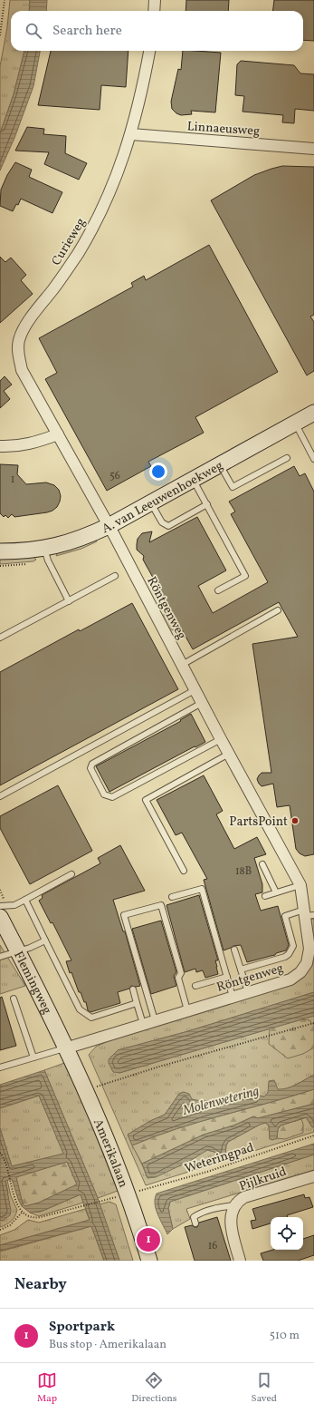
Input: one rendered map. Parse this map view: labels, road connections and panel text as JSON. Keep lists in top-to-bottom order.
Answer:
{
  "streets": {
    "street": [
      "Linnaeusweg",
      "Curieweg",
      "A. van Leeuwenhoekweg",
      "Röntgenweg",
      "Flemingweg",
      "Amerikalaan",
      "Pijlkruid"
    ],
    "path": ["Weteringpad"]
  },
  "crossings": [
    ["Linnaeusweg", "Curieweg"],
    ["Curieweg", "A. van Leeuwenhoekweg"],
    ["Curieweg", "Röntgenweg"],
    ["A. van Leeuwenhoekweg", "Röntgenweg"],
    ["Röntgenweg", "Flemingweg"],
    ["Röntgenweg", "Amerikalaan"],
    ["Flemingweg", "Amerikalaan"],
    ["Amerikalaan", "Weteringpad"]
  ],
  "water": ["Molenwetering"],
  "places": ["PartsPoint"],
  "house_numbers": [
    "56",
    "1",
    "18B",
    "16"
  ],
  "page": {
    "search": "Search here",
    "pins": "1",
    "heading": "Nearby",
    "list": [
      {
        "mark": "1",
        "name": "Sportpark",
        "note": "Bus stop · Amerikalaan",
        "value": "510 m"
      }
    ],
    "nav": ["Map", "Directions", "Saved"]
  }
}
